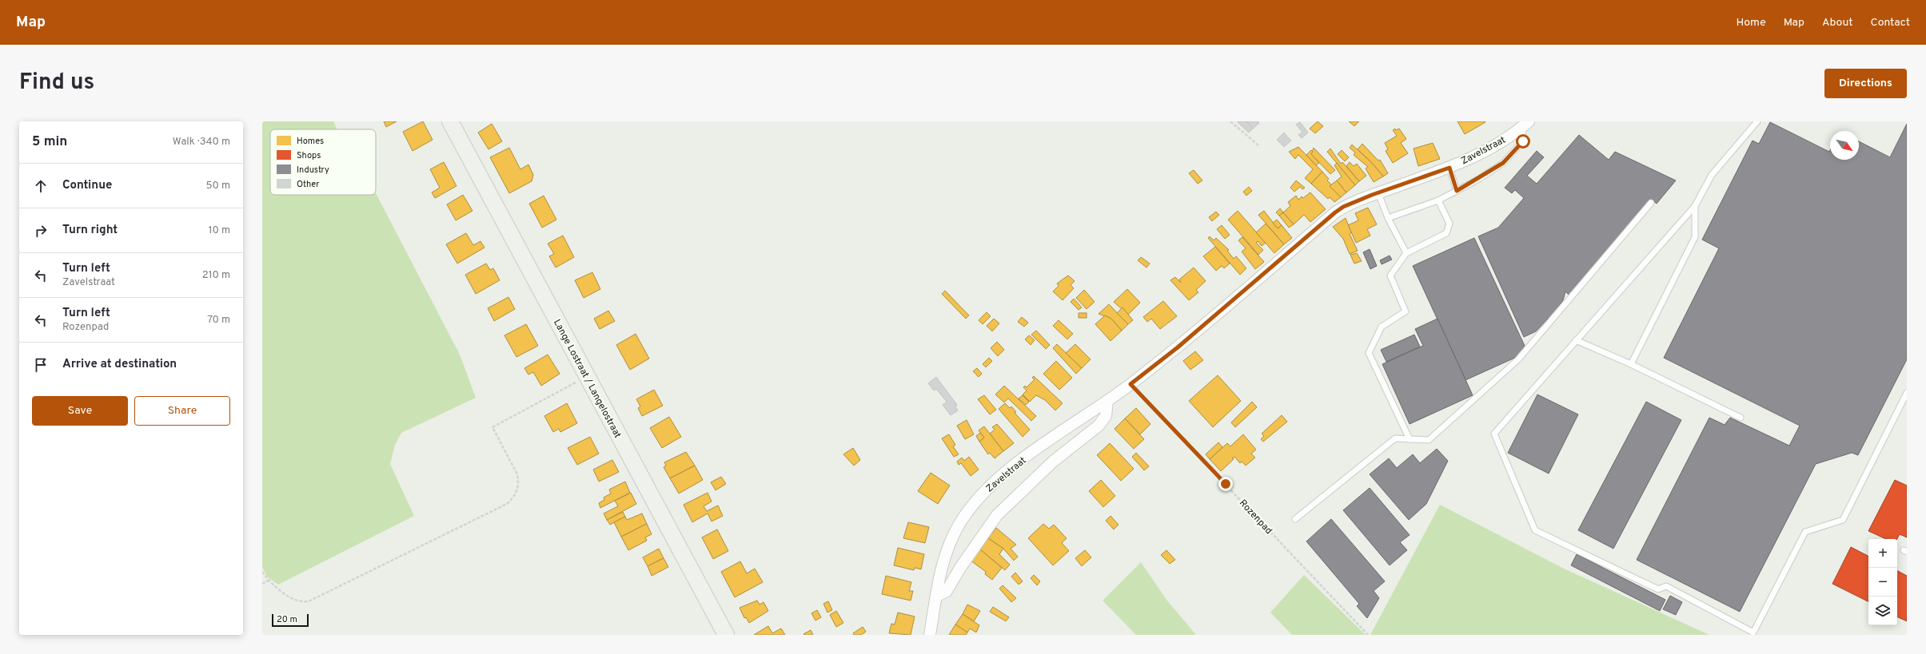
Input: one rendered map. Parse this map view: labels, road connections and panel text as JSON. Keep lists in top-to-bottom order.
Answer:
{
  "streets": {
    "street": ["Zavelstraat", "Lange Lostraat / Langelostraat"],
    "path": ["Rozenpad"]
  },
  "crossings": [
    ["Zavelstraat", "Rozenpad"]
  ],
  "legend": [
    "Homes",
    "Shops",
    "Industry",
    "Other"
  ],
  "scale_bar": "20 m",
  "north": "bottom right",
  "page": {
    "header": "Map",
    "nav": [
      "Home",
      "Map",
      "About",
      "Contact"
    ],
    "title": "Find us",
    "buttons": [
      "Directions",
      ["Save", "Share"]
    ],
    "heading": ["5 min", "Walk · 340 m"],
    "list": [
      ["Continue", "50 m"],
      ["Turn right", "10 m"],
      ["Turn left", "Zavelstraat", "210 m"],
      ["Turn left", "Rozenpad", "70 m"],
      "Arrive at destination"
    ],
    "map_buttons": ["+", "−"],
    "scale": "20 m"
  }
}
